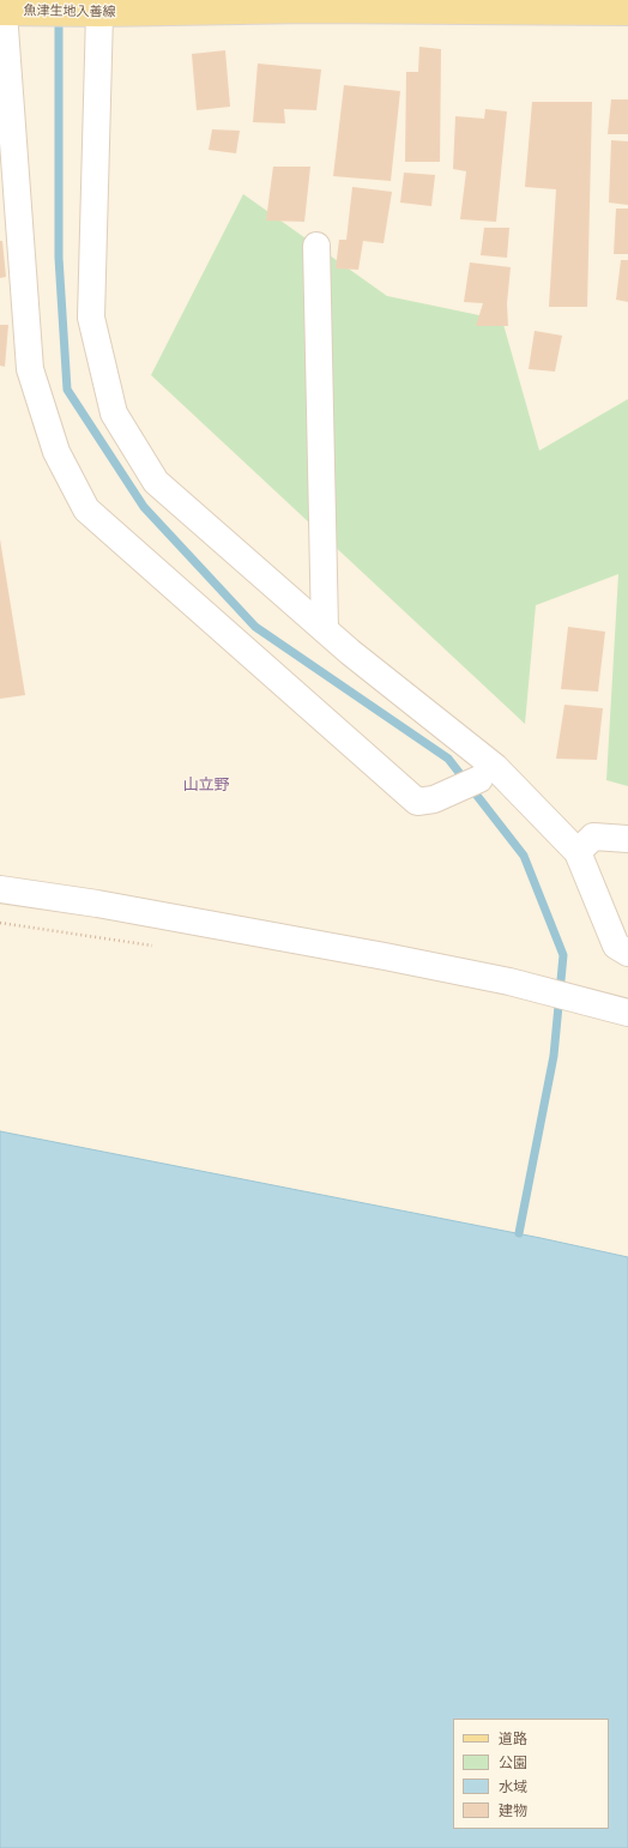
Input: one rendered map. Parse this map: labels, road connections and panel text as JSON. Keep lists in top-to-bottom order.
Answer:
{
  "streets": {
    "main road": ["魚津生地入善線"]
  },
  "districts": ["山立野"],
  "legend": [
    "道路",
    "公園",
    "水域",
    "建物"
  ]
}
